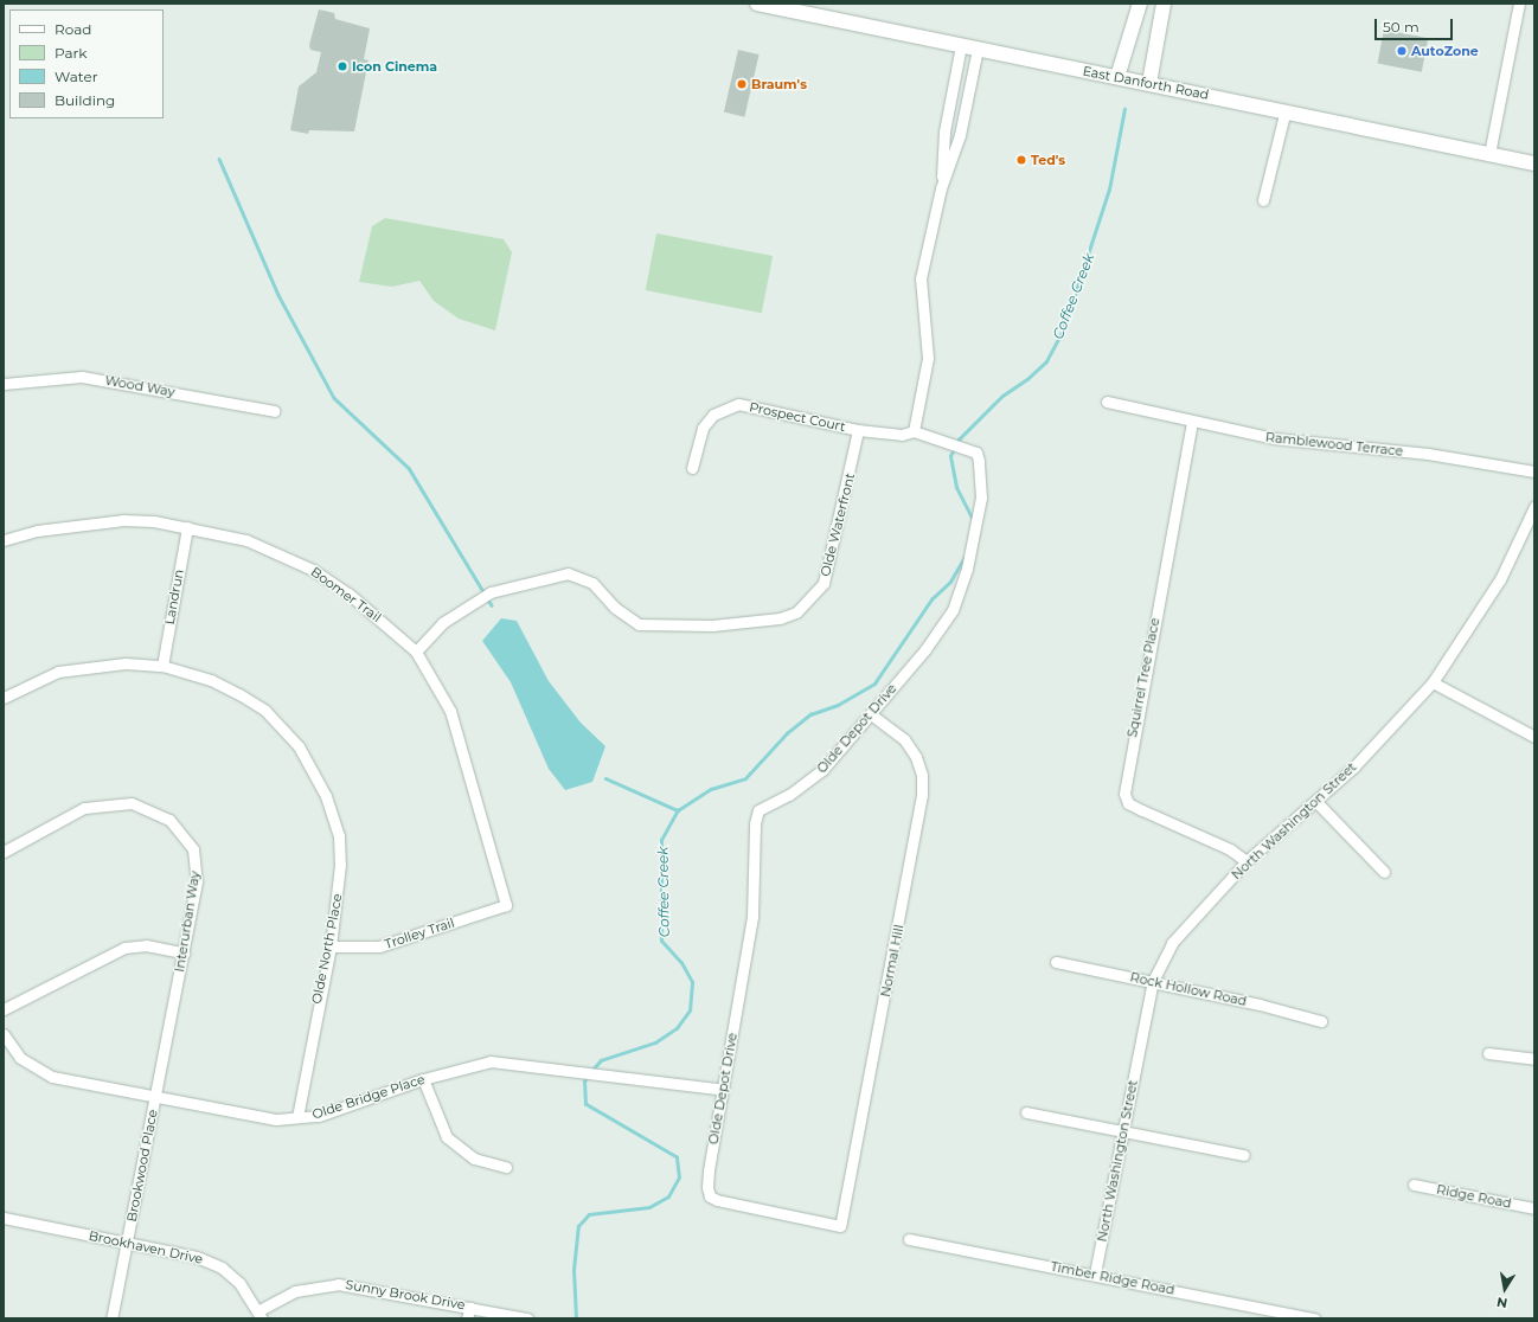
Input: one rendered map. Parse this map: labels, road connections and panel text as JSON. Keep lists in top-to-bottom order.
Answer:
{
  "streets": {
    "main road": ["East Danforth Road"],
    "street": [
      "Wood Way",
      "Prospect Court",
      "Ramblewood Terrace",
      "Olde Waterfront",
      "Boomer Trail",
      "Landrun",
      "Squirrel Tree Place",
      "Olde Depot Drive",
      "North Washington Street",
      "Interurban Way",
      "Trolley Trail",
      "Olde North Place",
      "Normal Hill",
      "Rock Hollow Road",
      "Olde Bridge Place",
      "Brookwood Place",
      "Ridge Road",
      "Brookhaven Drive",
      "Timber Ridge Road",
      "Sunny Brook Drive"
    ]
  },
  "crossings": [
    ["Prospect Court", "Olde Waterfront"],
    ["Prospect Court", "Olde Depot Drive"],
    ["Ramblewood Terrace", "Squirrel Tree Place"],
    ["Olde Waterfront", "Boomer Trail"],
    ["Boomer Trail", "Landrun"],
    ["Boomer Trail", "Trolley Trail"],
    ["Landrun", "Olde North Place"],
    ["Squirrel Tree Place", "North Washington Street"],
    ["Olde Depot Drive", "Normal Hill"],
    ["Olde Depot Drive", "Olde Bridge Place"],
    ["North Washington Street", "Rock Hollow Road"],
    ["North Washington Street", "Timber Ridge Road"],
    ["Interurban Way", "Olde Bridge Place"],
    ["Interurban Way", "Brookwood Place"],
    ["Trolley Trail", "Olde North Place"],
    ["Olde North Place", "Olde Bridge Place"],
    ["Olde Bridge Place", "Brookwood Place"],
    ["Brookwood Place", "Brookhaven Drive"],
    ["Brookhaven Drive", "Sunny Brook Drive"]
  ],
  "water": ["Coffee Creek"],
  "places": [
    "AutoZone",
    "Icon Cinema",
    "Braum's",
    "Ted's"
  ],
  "legend": [
    "Road",
    "Park",
    "Water",
    "Building"
  ],
  "scale_bar": "50 m",
  "north": "bottom"
}
